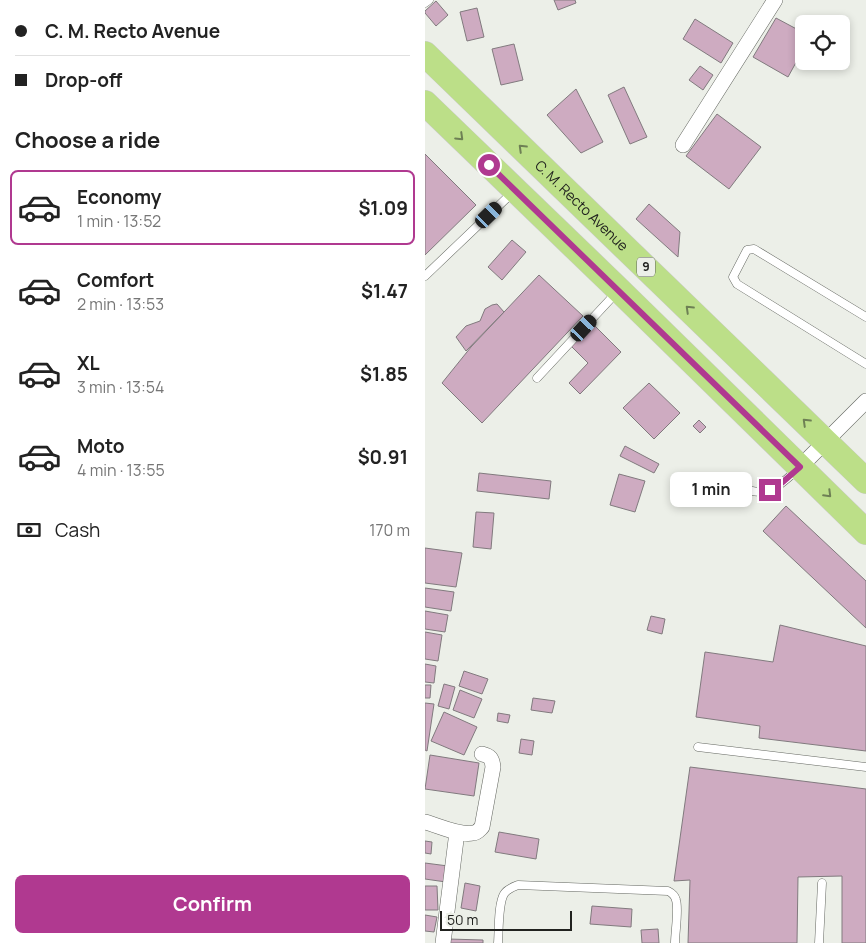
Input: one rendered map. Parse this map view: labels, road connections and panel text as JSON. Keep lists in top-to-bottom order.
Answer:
{
  "streets": {
    "highway": ["C. M. Recto Avenue", "9"]
  },
  "scale_bar": "50 m",
  "page": {
    "banner": ["C. M. Recto Avenue", "Drop-off"],
    "heading": "Choose a ride",
    "list": [
      {
        "name": "Economy",
        "note": "1 min · 13:52",
        "value": "$1.09"
      },
      {
        "name": "Comfort",
        "note": "2 min · 13:53",
        "value": "$1.47"
      },
      {
        "name": "XL",
        "note": "3 min · 13:54",
        "value": "$1.85"
      },
      {
        "name": "Moto",
        "note": "4 min · 13:55",
        "value": "$0.91"
      }
    ],
    "bubble": "1 min",
    "pay": ["Cash", "170 m"],
    "buttons": "Confirm",
    "scale": "50 m"
  }
}
